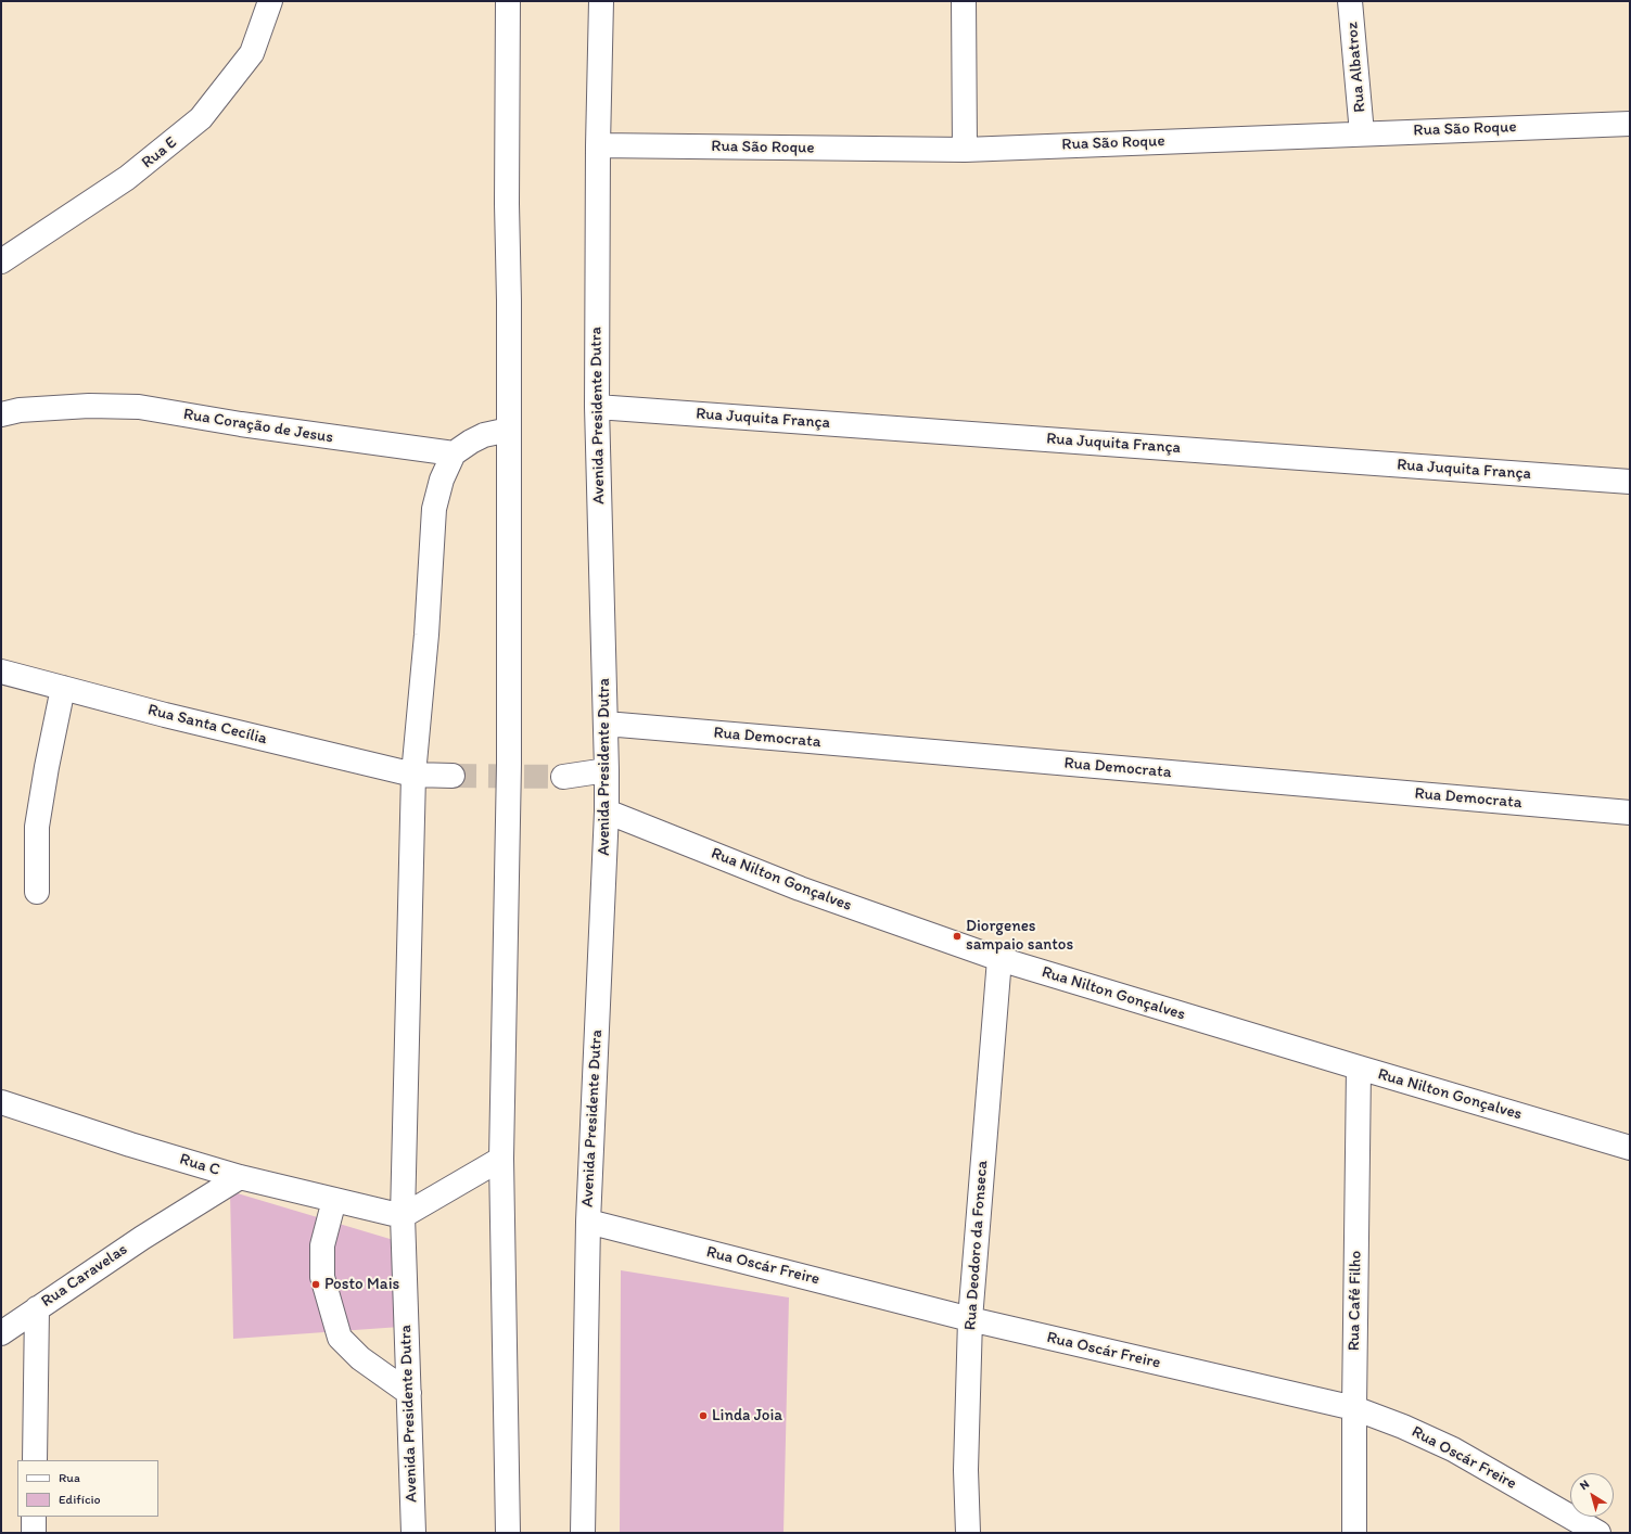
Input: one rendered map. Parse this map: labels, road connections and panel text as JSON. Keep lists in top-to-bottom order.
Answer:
{
  "streets": {
    "main road": [
      "Rua Albatroz",
      "Rua São Roque",
      "Rua E",
      "Avenida Presidente Dutra",
      "Rua Juquita França",
      "Rua Coração de Jesus",
      "Rua Santa Cecília",
      "Rua Democrata",
      "Rua Nilton Gonçalves",
      "Rua C",
      "Rua Deodoro da Fonseca",
      "Rua Oscár Freire",
      "Rua Caravelas",
      "Rua Café Filho"
    ]
  },
  "crossings": [
    ["Rua Albatroz", "Rua São Roque"],
    ["Rua São Roque", "Avenida Presidente Dutra"],
    ["Avenida Presidente Dutra", "Rua Juquita França"],
    ["Avenida Presidente Dutra", "Rua Coração de Jesus"],
    ["Avenida Presidente Dutra", "Rua Santa Cecília"],
    ["Avenida Presidente Dutra", "Rua Democrata"],
    ["Avenida Presidente Dutra", "Rua Nilton Gonçalves"],
    ["Avenida Presidente Dutra", "Rua C"],
    ["Avenida Presidente Dutra", "Rua Oscár Freire"],
    ["Rua Nilton Gonçalves", "Rua Deodoro da Fonseca"],
    ["Rua Nilton Gonçalves", "Rua Café Filho"],
    ["Rua C", "Rua Caravelas"],
    ["Rua Deodoro da Fonseca", "Rua Oscár Freire"],
    ["Rua Oscár Freire", "Rua Café Filho"]
  ],
  "places": ["Diorgenes sampaio santos", "Posto Mais", "Linda Joia"],
  "legend": ["Rua", "Edifício"],
  "north": "top left"
}
